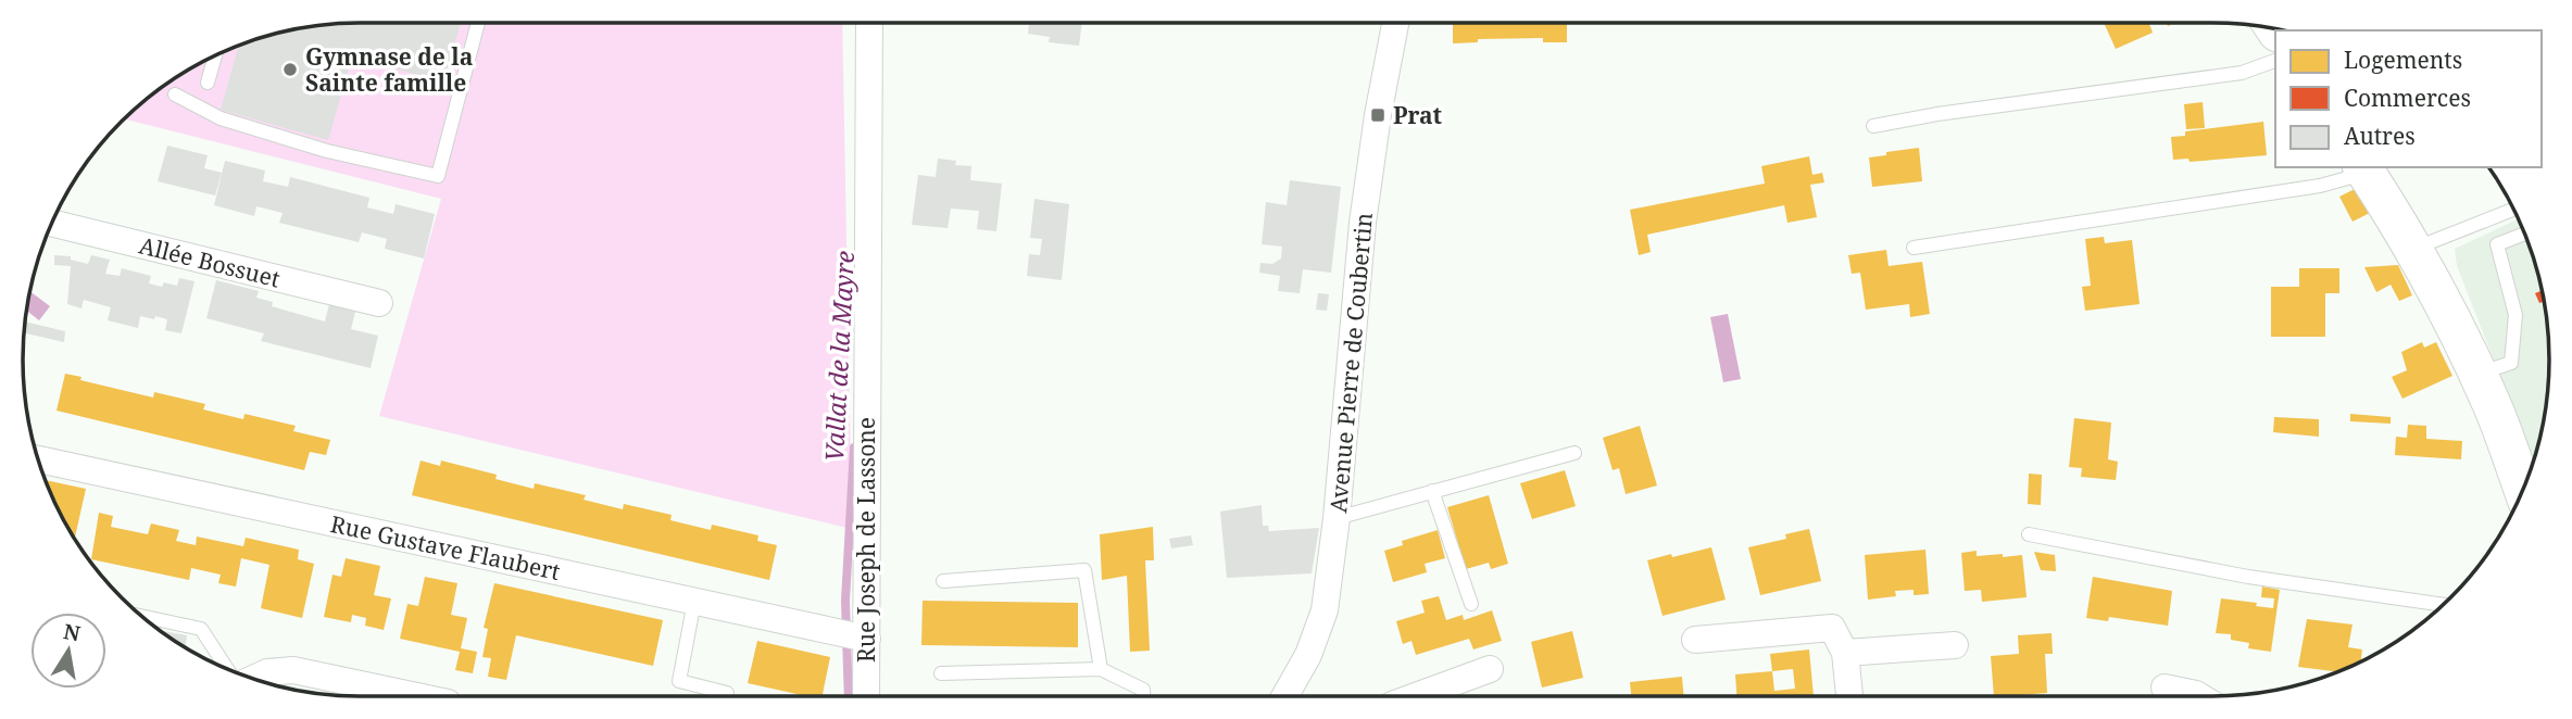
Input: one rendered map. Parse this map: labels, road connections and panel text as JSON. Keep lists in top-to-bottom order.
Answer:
{
  "streets": {
    "street": [
      "Allée Bossuet",
      "Avenue Pierre de Coubertin",
      "Rue Joseph de Lassone",
      "Rue Gustave Flaubert"
    ]
  },
  "crossings": [
    ["Rue Joseph de Lassone", "Rue Gustave Flaubert"]
  ],
  "water": ["Vallat de la Mayre"],
  "places": {
    "other": ["Gymnase de la Sainte famille"],
    "transit": ["Prat"]
  },
  "legend": ["Logements", "Commerces", "Autres"],
  "north": "top"
}
